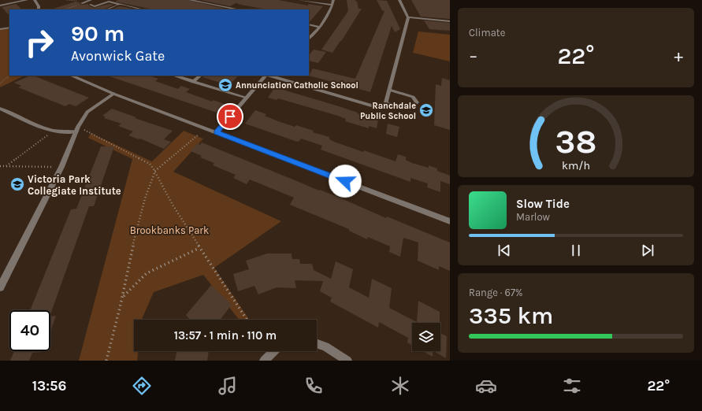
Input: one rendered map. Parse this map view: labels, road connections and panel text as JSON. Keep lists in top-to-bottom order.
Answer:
{
  "parks": ["Brookbanks Park"],
  "places": {
    "school or university": ["Annunciation Catholic School", "Ranchdale Public School", "Victoria Park Collegiate Institute"]
  },
  "page": {
    "tile": [
      "Climate",
      ["Range · 67%", "335 km"]
    ],
    "turn": ["90 m", "Avonwick Gate"],
    "heat": ["−", "22°", "+"],
    "song": ["Slow Tide", "Marlow"],
    "limit": "40",
    "trip": "13:57 · 1 min · 110 m",
    "tabs": ["13:56", "22°"],
    "gauge": ["38", "km/h"]
  }
}
